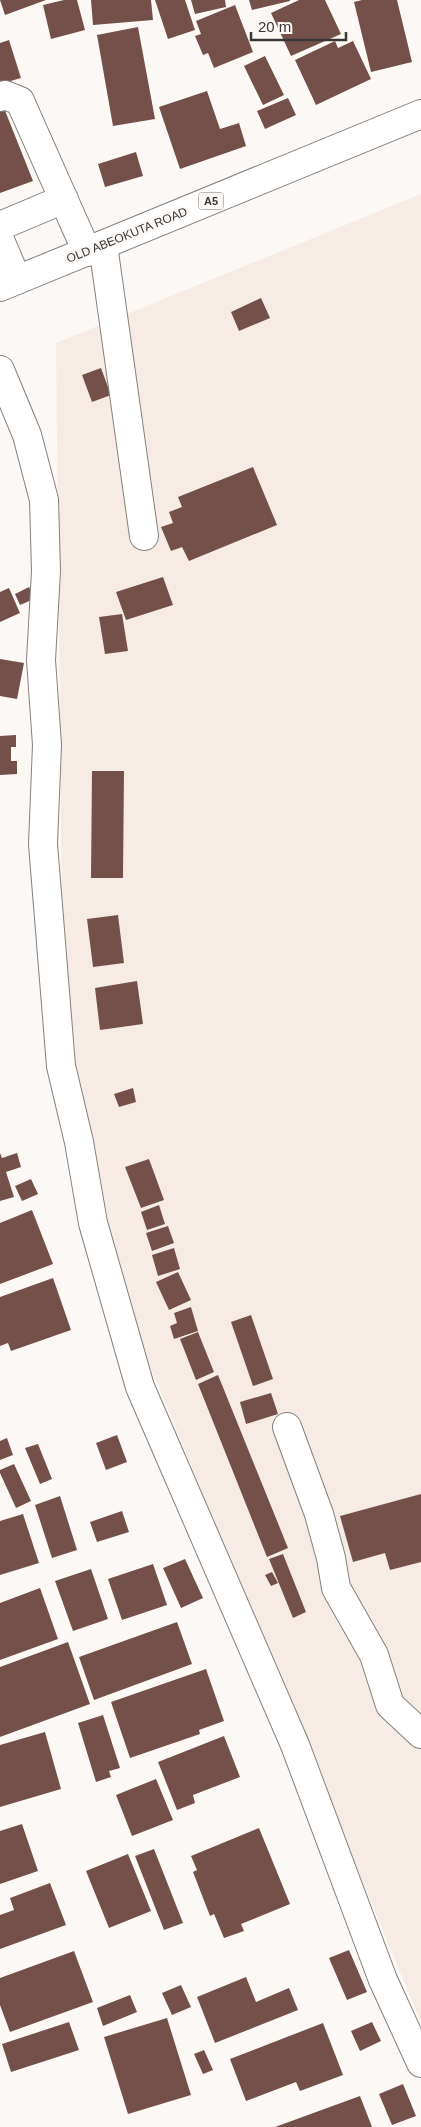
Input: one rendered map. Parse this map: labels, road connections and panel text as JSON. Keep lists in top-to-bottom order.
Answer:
{
  "streets": {
    "main road": ["A5", "OLD ABEOKUTA ROAD"]
  },
  "scale_bar": "20 m"
}
